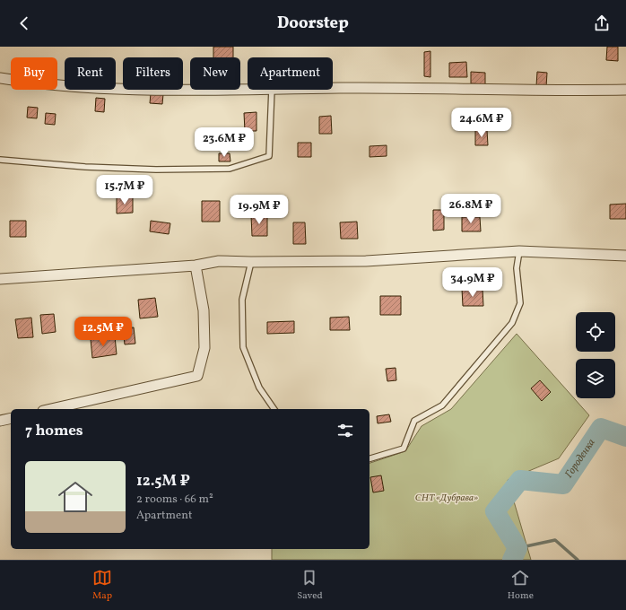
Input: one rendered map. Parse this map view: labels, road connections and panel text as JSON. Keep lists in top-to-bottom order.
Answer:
{
  "water": ["Городенка"],
  "parks": ["СНТ «Дубрава»"],
  "page": {
    "header": "Doorstep",
    "chip": [
      "Buy",
      "Rent",
      "Filters",
      "New",
      "Apartment"
    ],
    "price": [
      "24.6M ₽",
      "23.6M ₽",
      "15.7M ₽",
      "26.8M ₽",
      "19.9M ₽",
      "34.9M ₽",
      "12.5M ₽"
    ],
    "heading": "7 homes",
    "list": [
      {
        "name": "12.5M ₽",
        "note": "2 rooms · 66 m² · Apartment"
      }
    ],
    "tabs": ["Map", "Saved", "Home"]
  }
}
